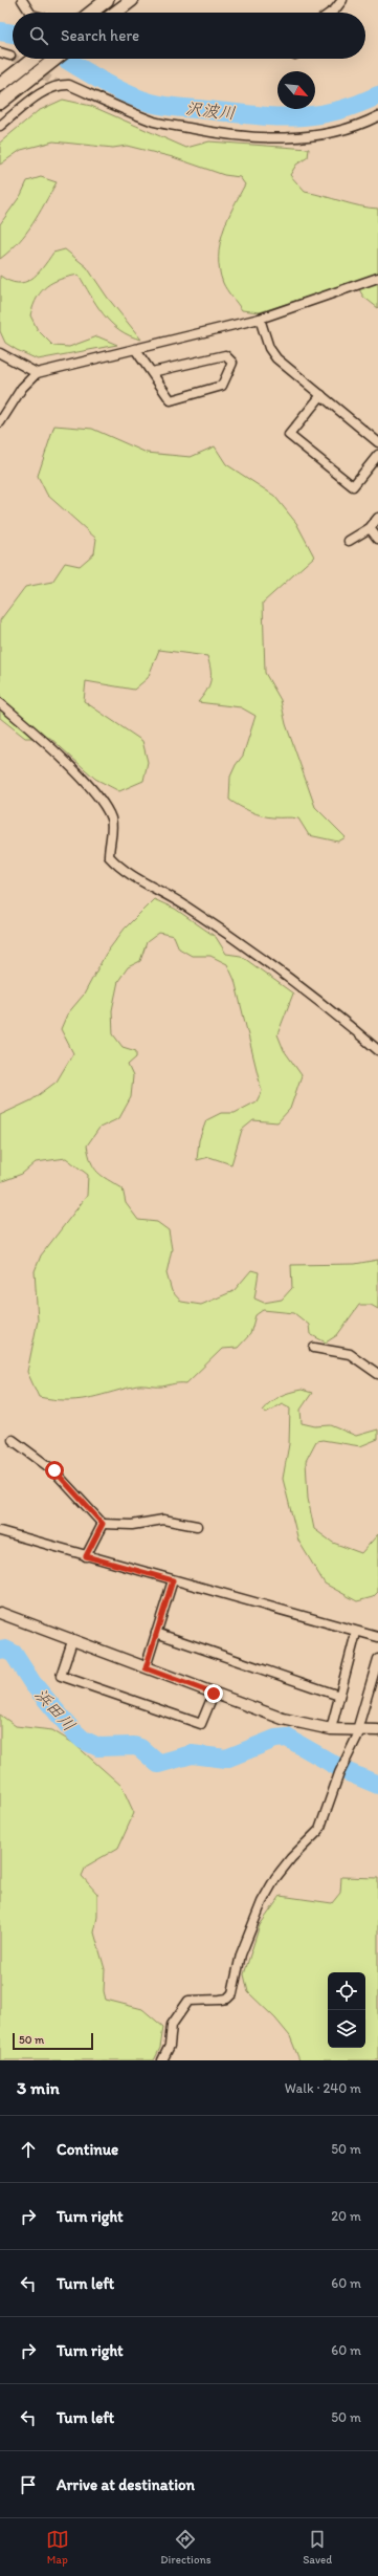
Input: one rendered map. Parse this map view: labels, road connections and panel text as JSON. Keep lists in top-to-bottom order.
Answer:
{
  "water": ["沢波川", "浜田川"],
  "scale_bar": "50 m",
  "north": "bottom right",
  "page": {
    "search": "Search here",
    "scale": "50 m",
    "heading": ["3 min", "Walk · 240 m"],
    "list": [
      ["Continue", "50 m"],
      ["Turn right", "20 m"],
      ["Turn left", "60 m"],
      ["Turn right", "60 m"],
      ["Turn left", "50 m"],
      "Arrive at destination"
    ],
    "nav": ["Map", "Directions", "Saved"]
  }
}
